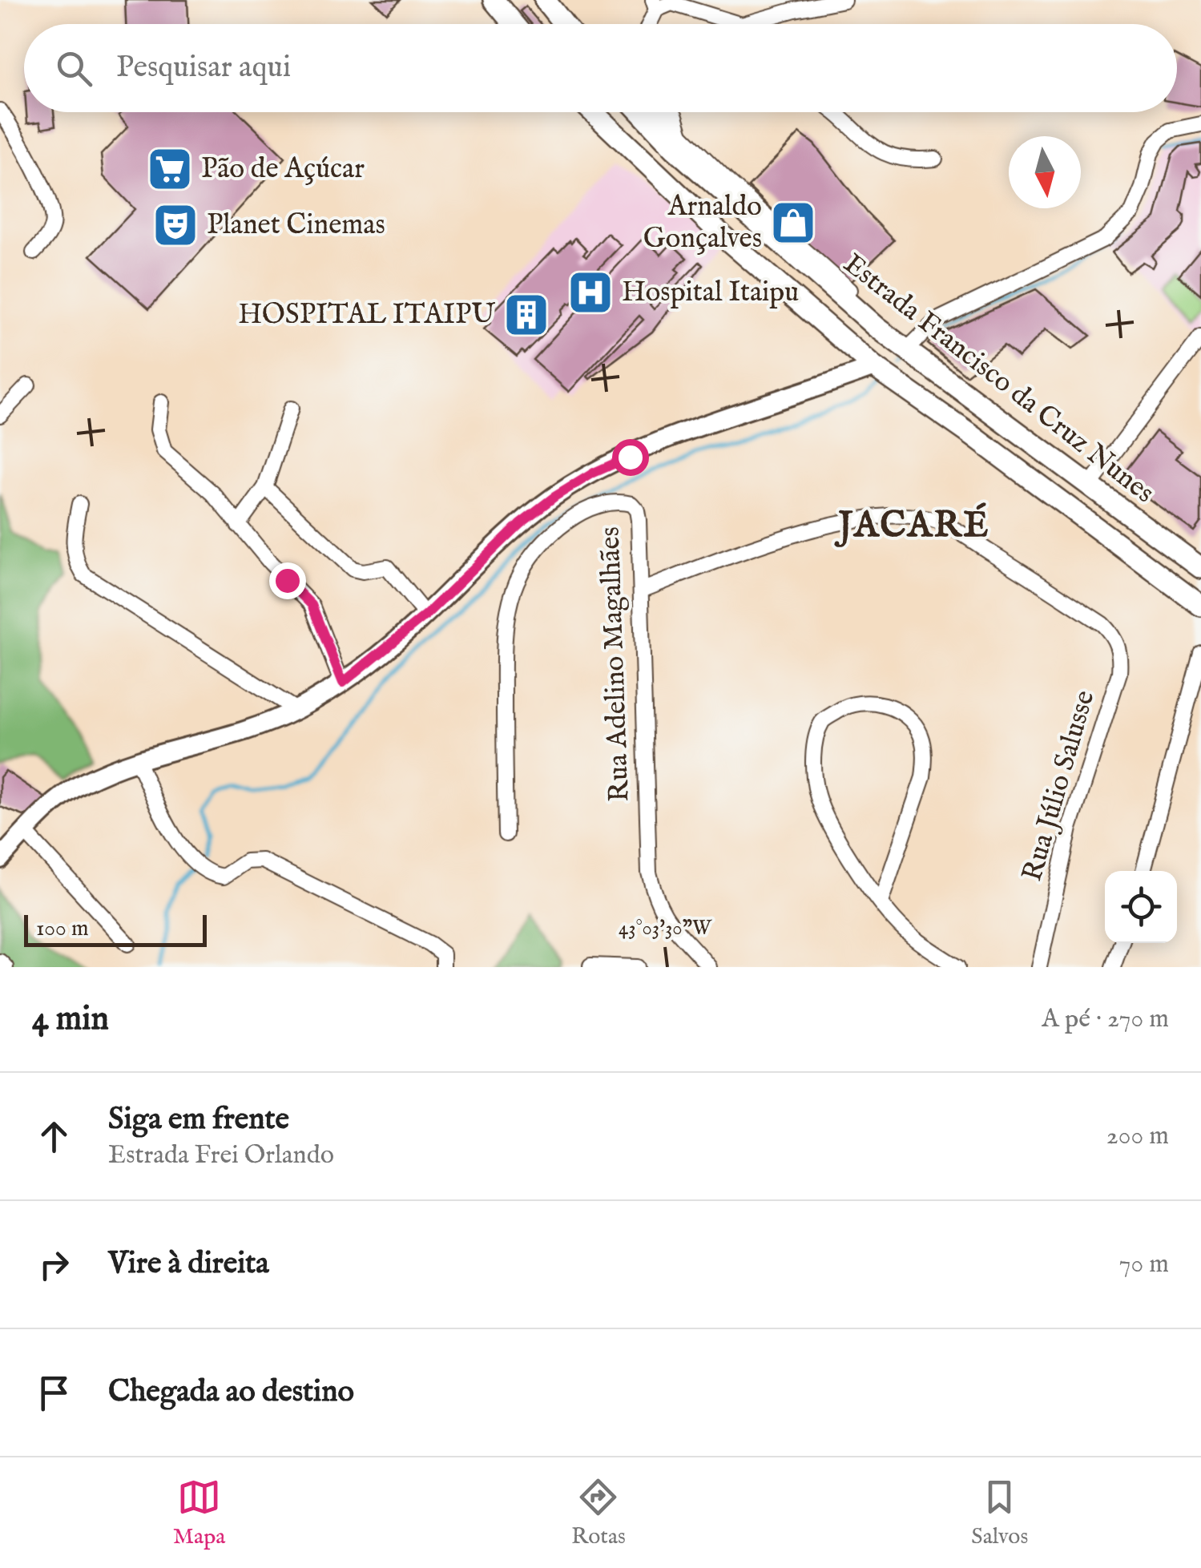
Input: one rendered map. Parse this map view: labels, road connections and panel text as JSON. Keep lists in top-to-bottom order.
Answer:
{
  "streets": {
    "main road": ["Estrada Francisco da Cruz Nunes"],
    "street": ["Rua Adelino Magalhães", "Rua Júlio Salusse"]
  },
  "crossings": [
    ["Rua Adelino Magalhães", "Rua Júlio Salusse"]
  ],
  "districts": ["JACARÉ"],
  "places": {
    "supermarket": ["Pão de Açúcar"],
    "shop": ["Arnaldo Gonçalves"],
    "theatre": ["Planet Cinemas"],
    "hospital": ["Hospital Itaipu"],
    "building": ["HOSPITAL ITAIPU"]
  },
  "scale_bar": "100 m",
  "north": "bottom",
  "page": {
    "search": "Pesquisar aqui",
    "scale": "100 m",
    "heading": ["4 min", "A pé · 270 m"],
    "list": [
      ["Siga em frente", "Estrada Frei Orlando", "200 m"],
      ["Vire à direita", "70 m"],
      "Chegada ao destino"
    ],
    "nav": ["Mapa", "Rotas", "Salvos"]
  },
  "coordinates": ["43°03'30\"W"]
}
